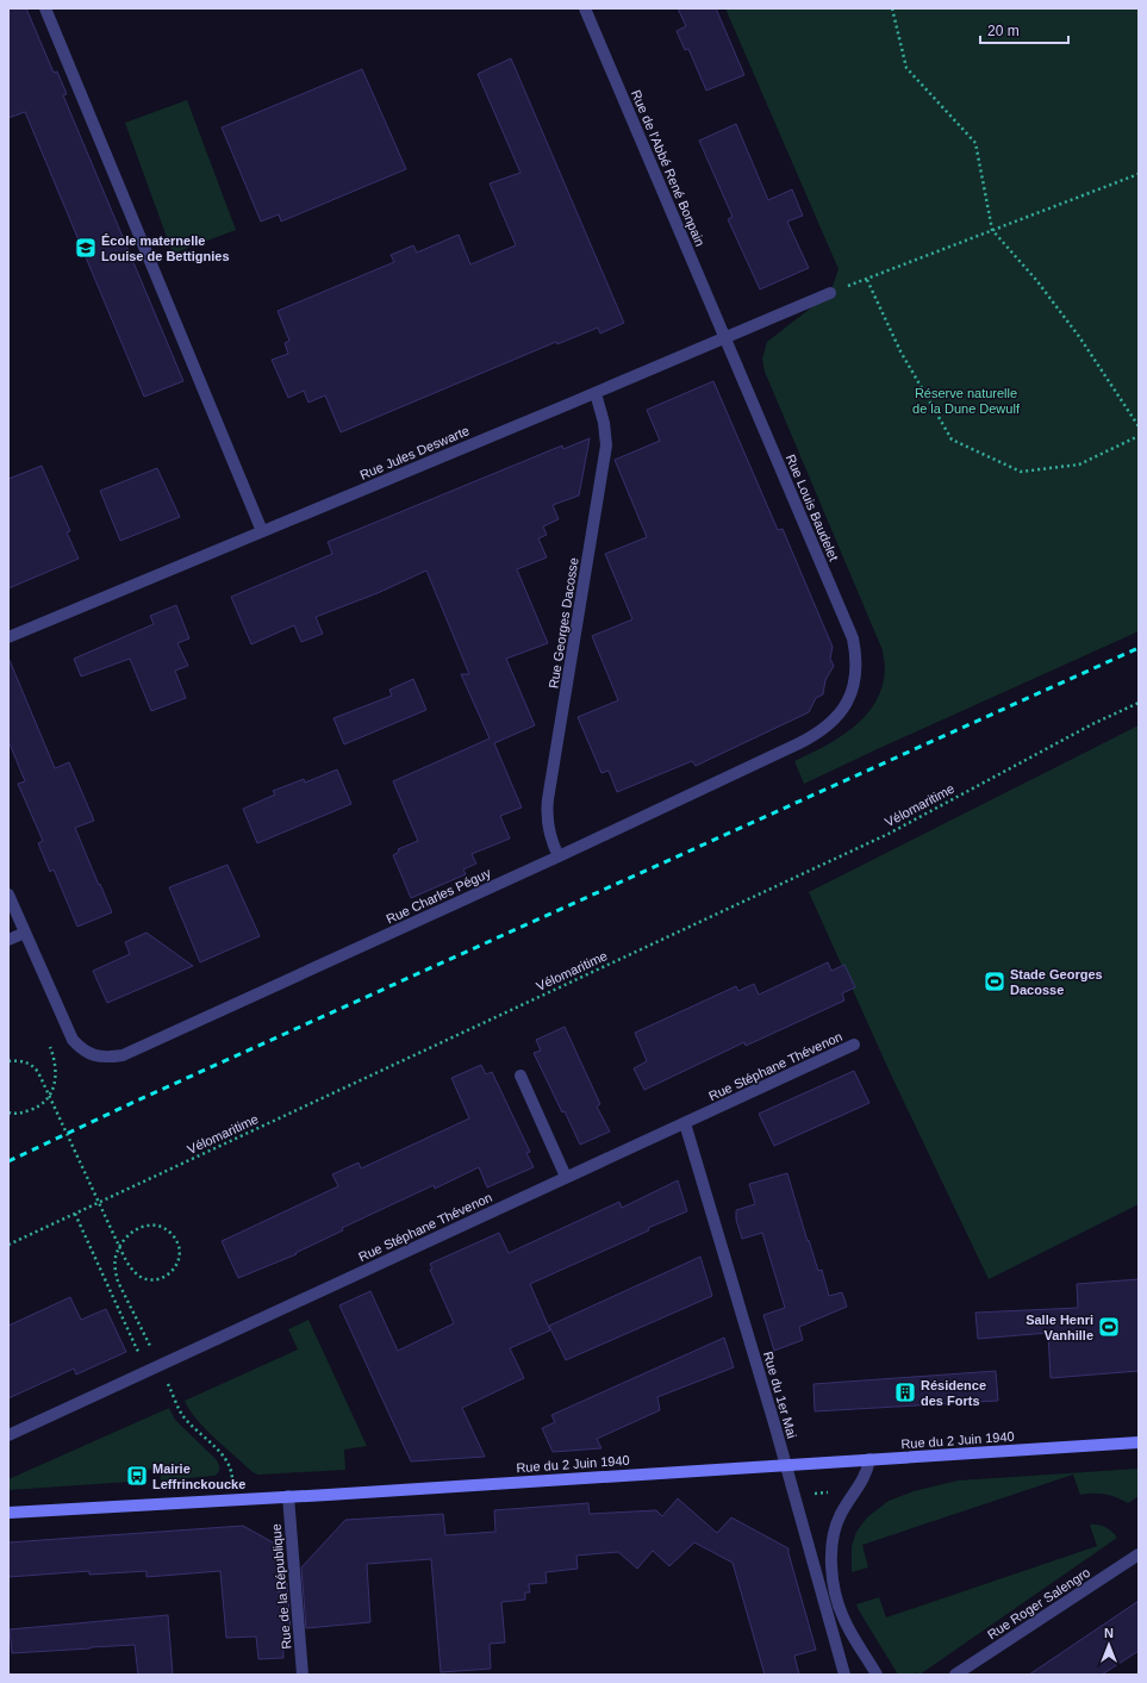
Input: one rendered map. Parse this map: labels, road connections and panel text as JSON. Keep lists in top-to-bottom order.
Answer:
{
  "streets": {
    "main road": ["Rue du 2 Juin 1940"],
    "street": [
      "Rue de l'Abbé René Bonpain",
      "Rue Jules Deswarte",
      "Rue Louis Baudelet",
      "Rue Georges Dacosse",
      "Rue Charles Péguy",
      "Rue Stéphane Thévenon",
      "Rue du 1er Mai",
      "Rue de la République",
      "Rue Roger Salengro"
    ],
    "path": ["Vélomaritime"]
  },
  "crossings": [
    ["Rue de l'Abbé René Bonpain", "Rue Jules Deswarte"],
    ["Rue de l'Abbé René Bonpain", "Rue Louis Baudelet"],
    ["Rue Jules Deswarte", "Rue Louis Baudelet"],
    ["Rue Jules Deswarte", "Rue Georges Dacosse"],
    ["Rue Louis Baudelet", "Rue Charles Péguy"],
    ["Rue Georges Dacosse", "Rue Charles Péguy"],
    ["Rue Stéphane Thévenon", "Rue du 1er Mai"],
    ["Rue du 1er Mai", "Rue du 2 Juin 1940"],
    ["Rue du 2 Juin 1940", "Rue de la République"]
  ],
  "parks": ["Réserve naturelle de la Dune Dewulf"],
  "places": {
    "school or university": ["École maternelle Louise de Bettignies"],
    "sports": ["Stade Georges Dacosse", "Salle Henri Vanhille"],
    "building": ["Résidence des Forts"],
    "bus stop": ["Mairie Leffrinckoucke"]
  },
  "scale_bar": "20 m",
  "north": "top"
}
